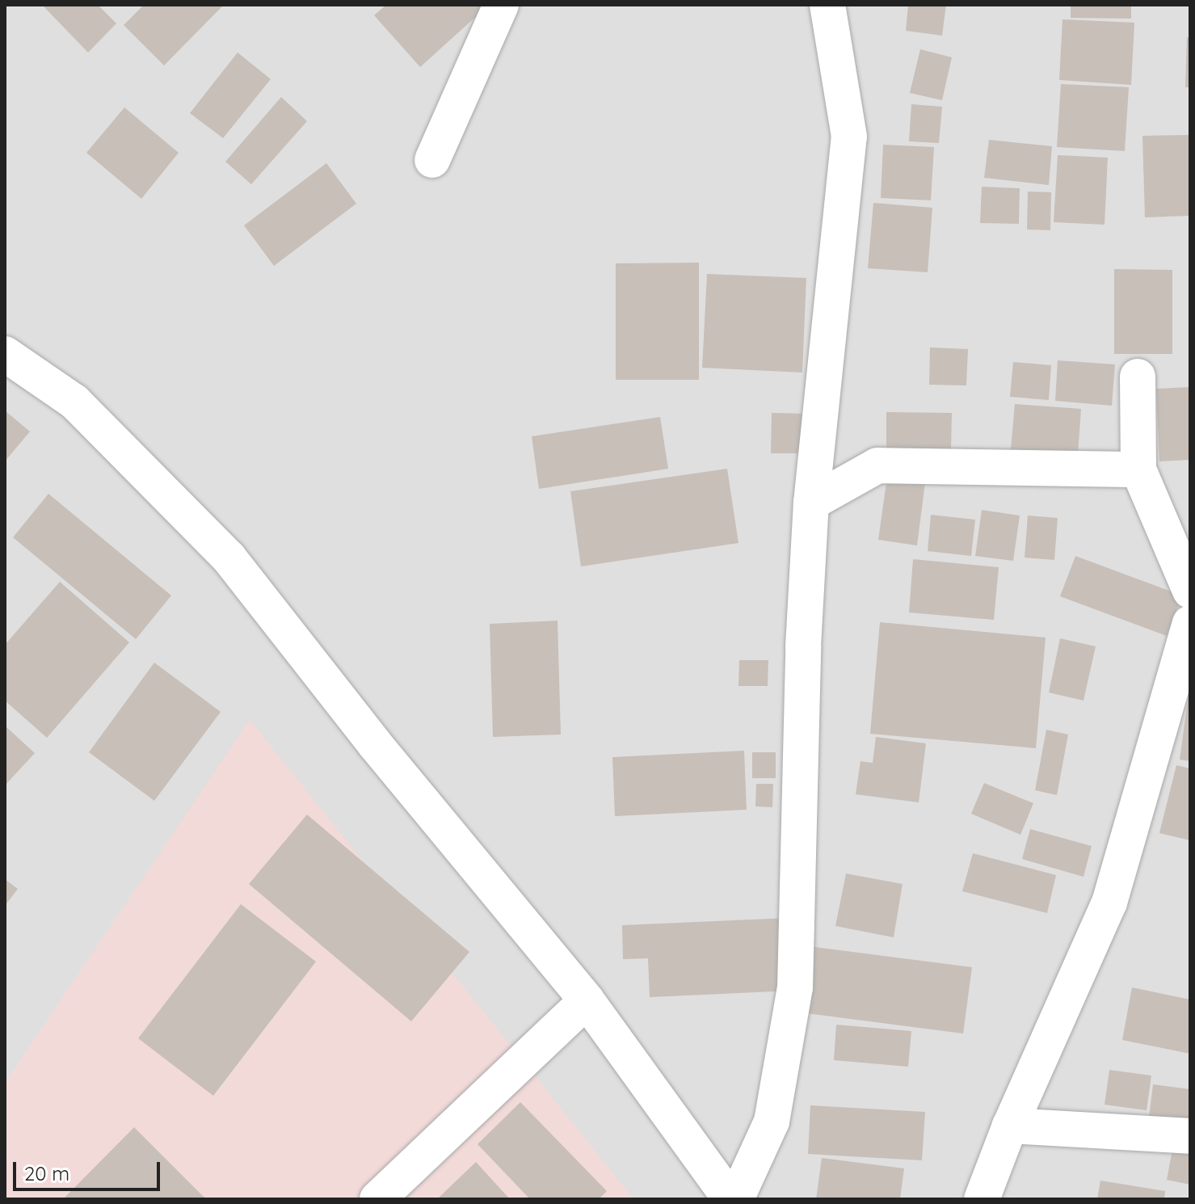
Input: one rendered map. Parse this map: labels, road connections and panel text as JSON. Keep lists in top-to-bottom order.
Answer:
{
  "scale_bar": "20 m"
}
